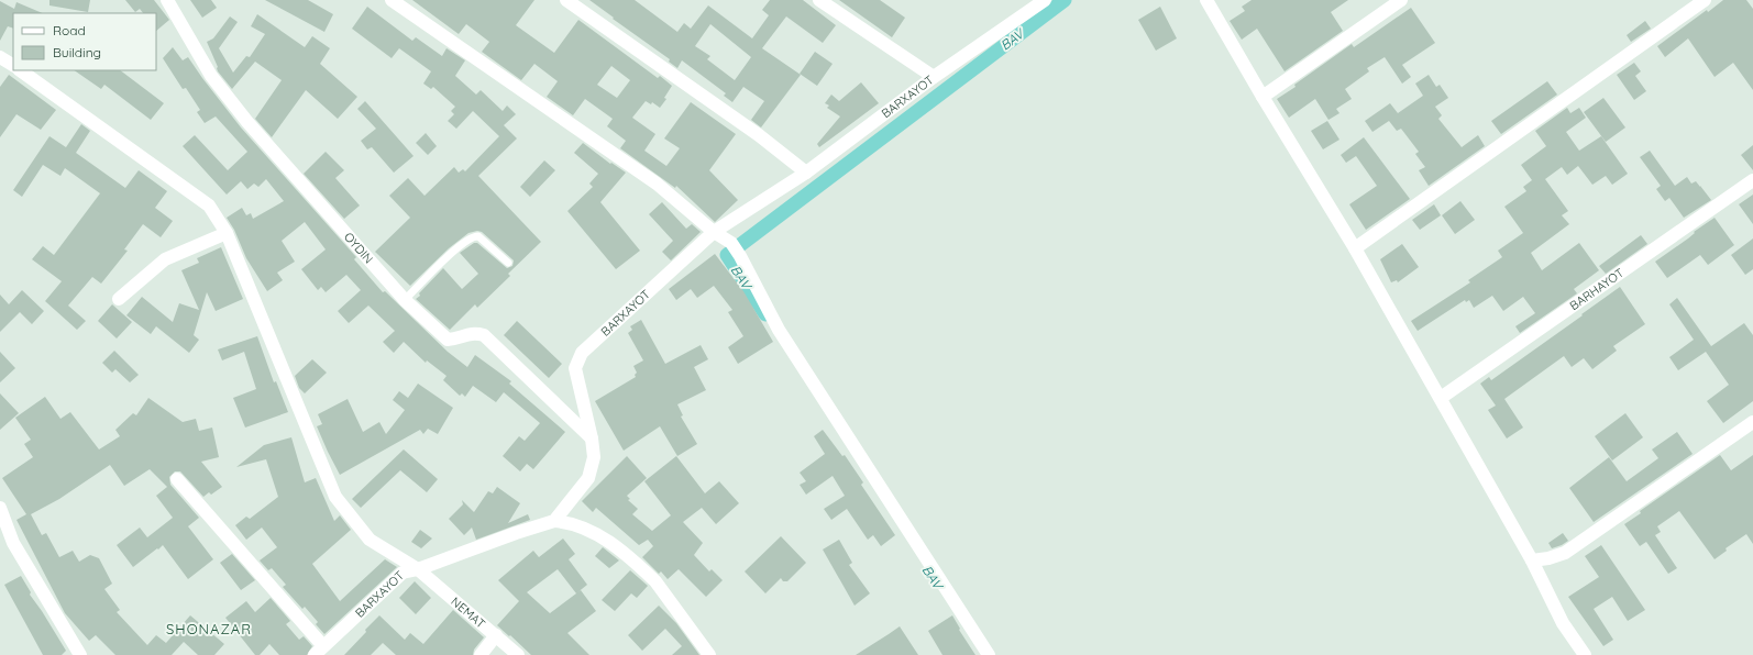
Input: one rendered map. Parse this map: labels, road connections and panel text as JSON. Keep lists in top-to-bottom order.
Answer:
{
  "streets": {
    "street": [
      "BARXAYOT",
      "OYDIN",
      "BARHAYOT",
      "NEMAT"
    ]
  },
  "crossings": [
    ["BARXAYOT", "OYDIN"],
    ["BARXAYOT", "NEMAT"]
  ],
  "districts": ["SHONAZAR"],
  "water": ["BAV"],
  "legend": ["Road", "Building"]
}
